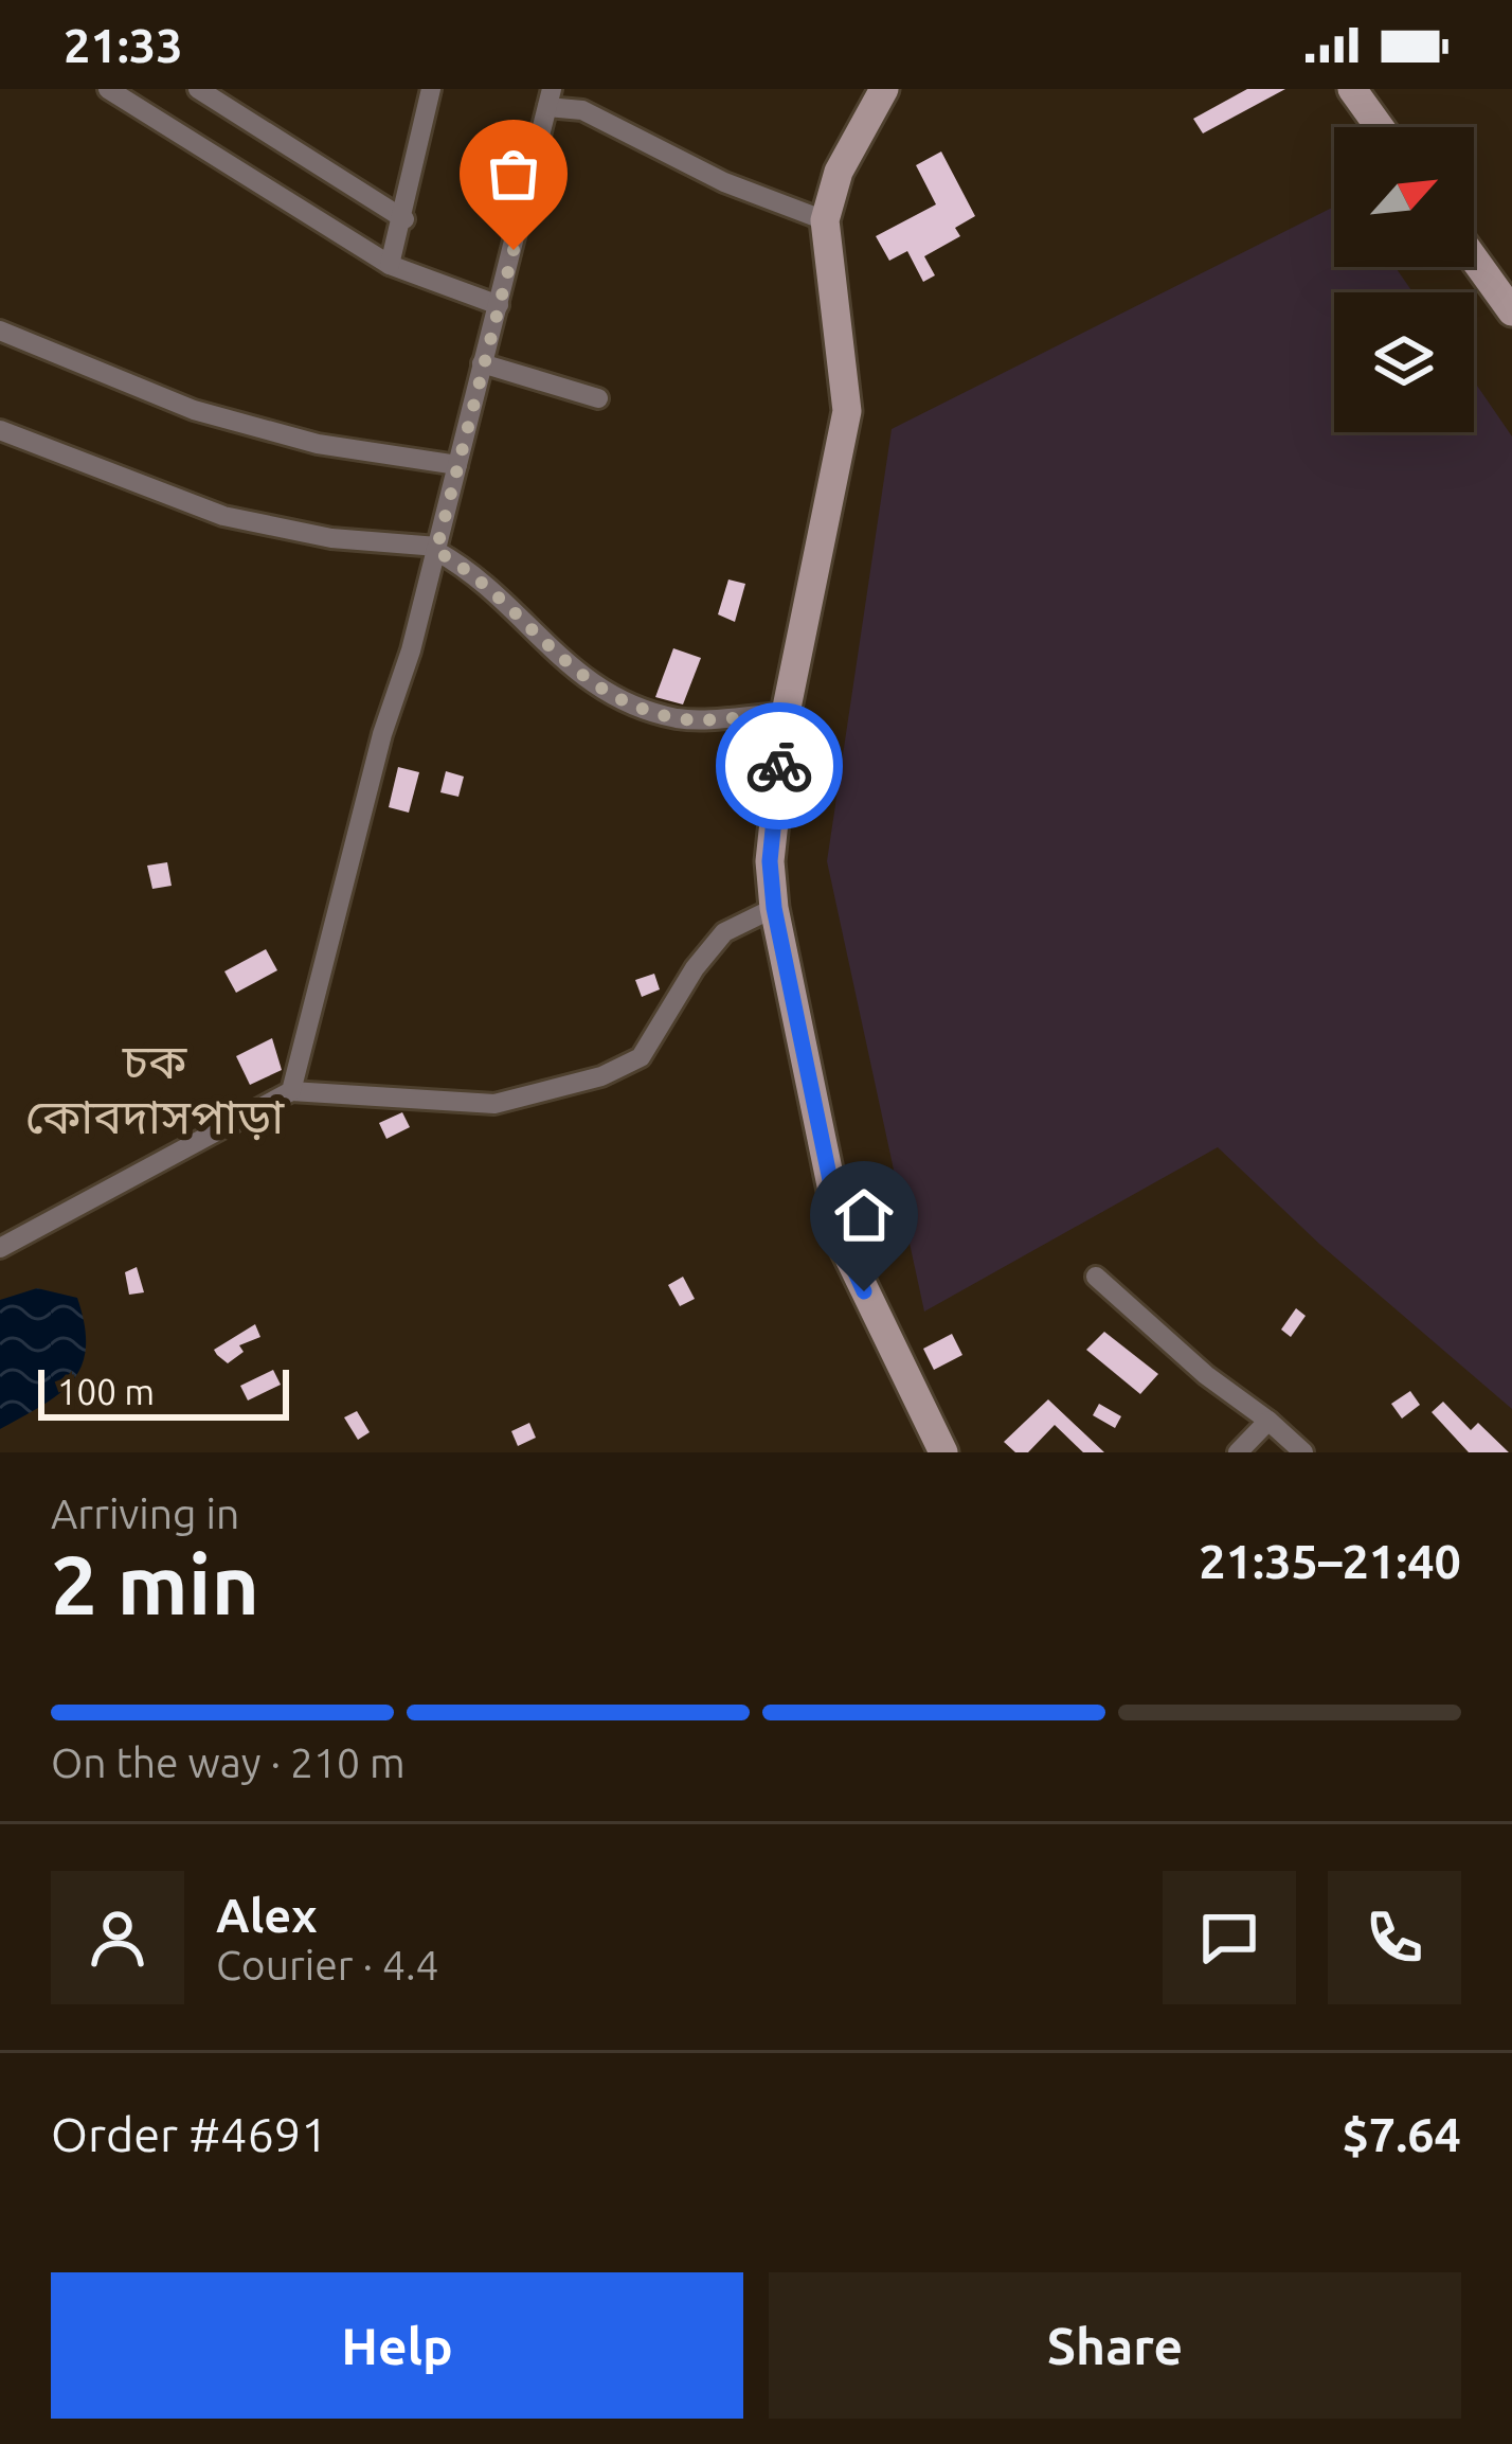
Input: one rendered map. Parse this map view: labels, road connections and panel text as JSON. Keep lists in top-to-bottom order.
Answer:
{
  "districts": ["চক কোবদাসপাড়া"],
  "scale_bar": "100 m",
  "north": "top right",
  "page": {
    "status": "21:33",
    "scale": "100 m",
    "heading": ["2 min", "Arriving in", "21:35–21:40"],
    "panel": [
      "Alex",
      "Courier · 4.4",
      "Order #4691",
      "$7.64"
    ],
    "bar": "On the way · 210 m",
    "buttons": ["Help", "Share"]
  }
}
